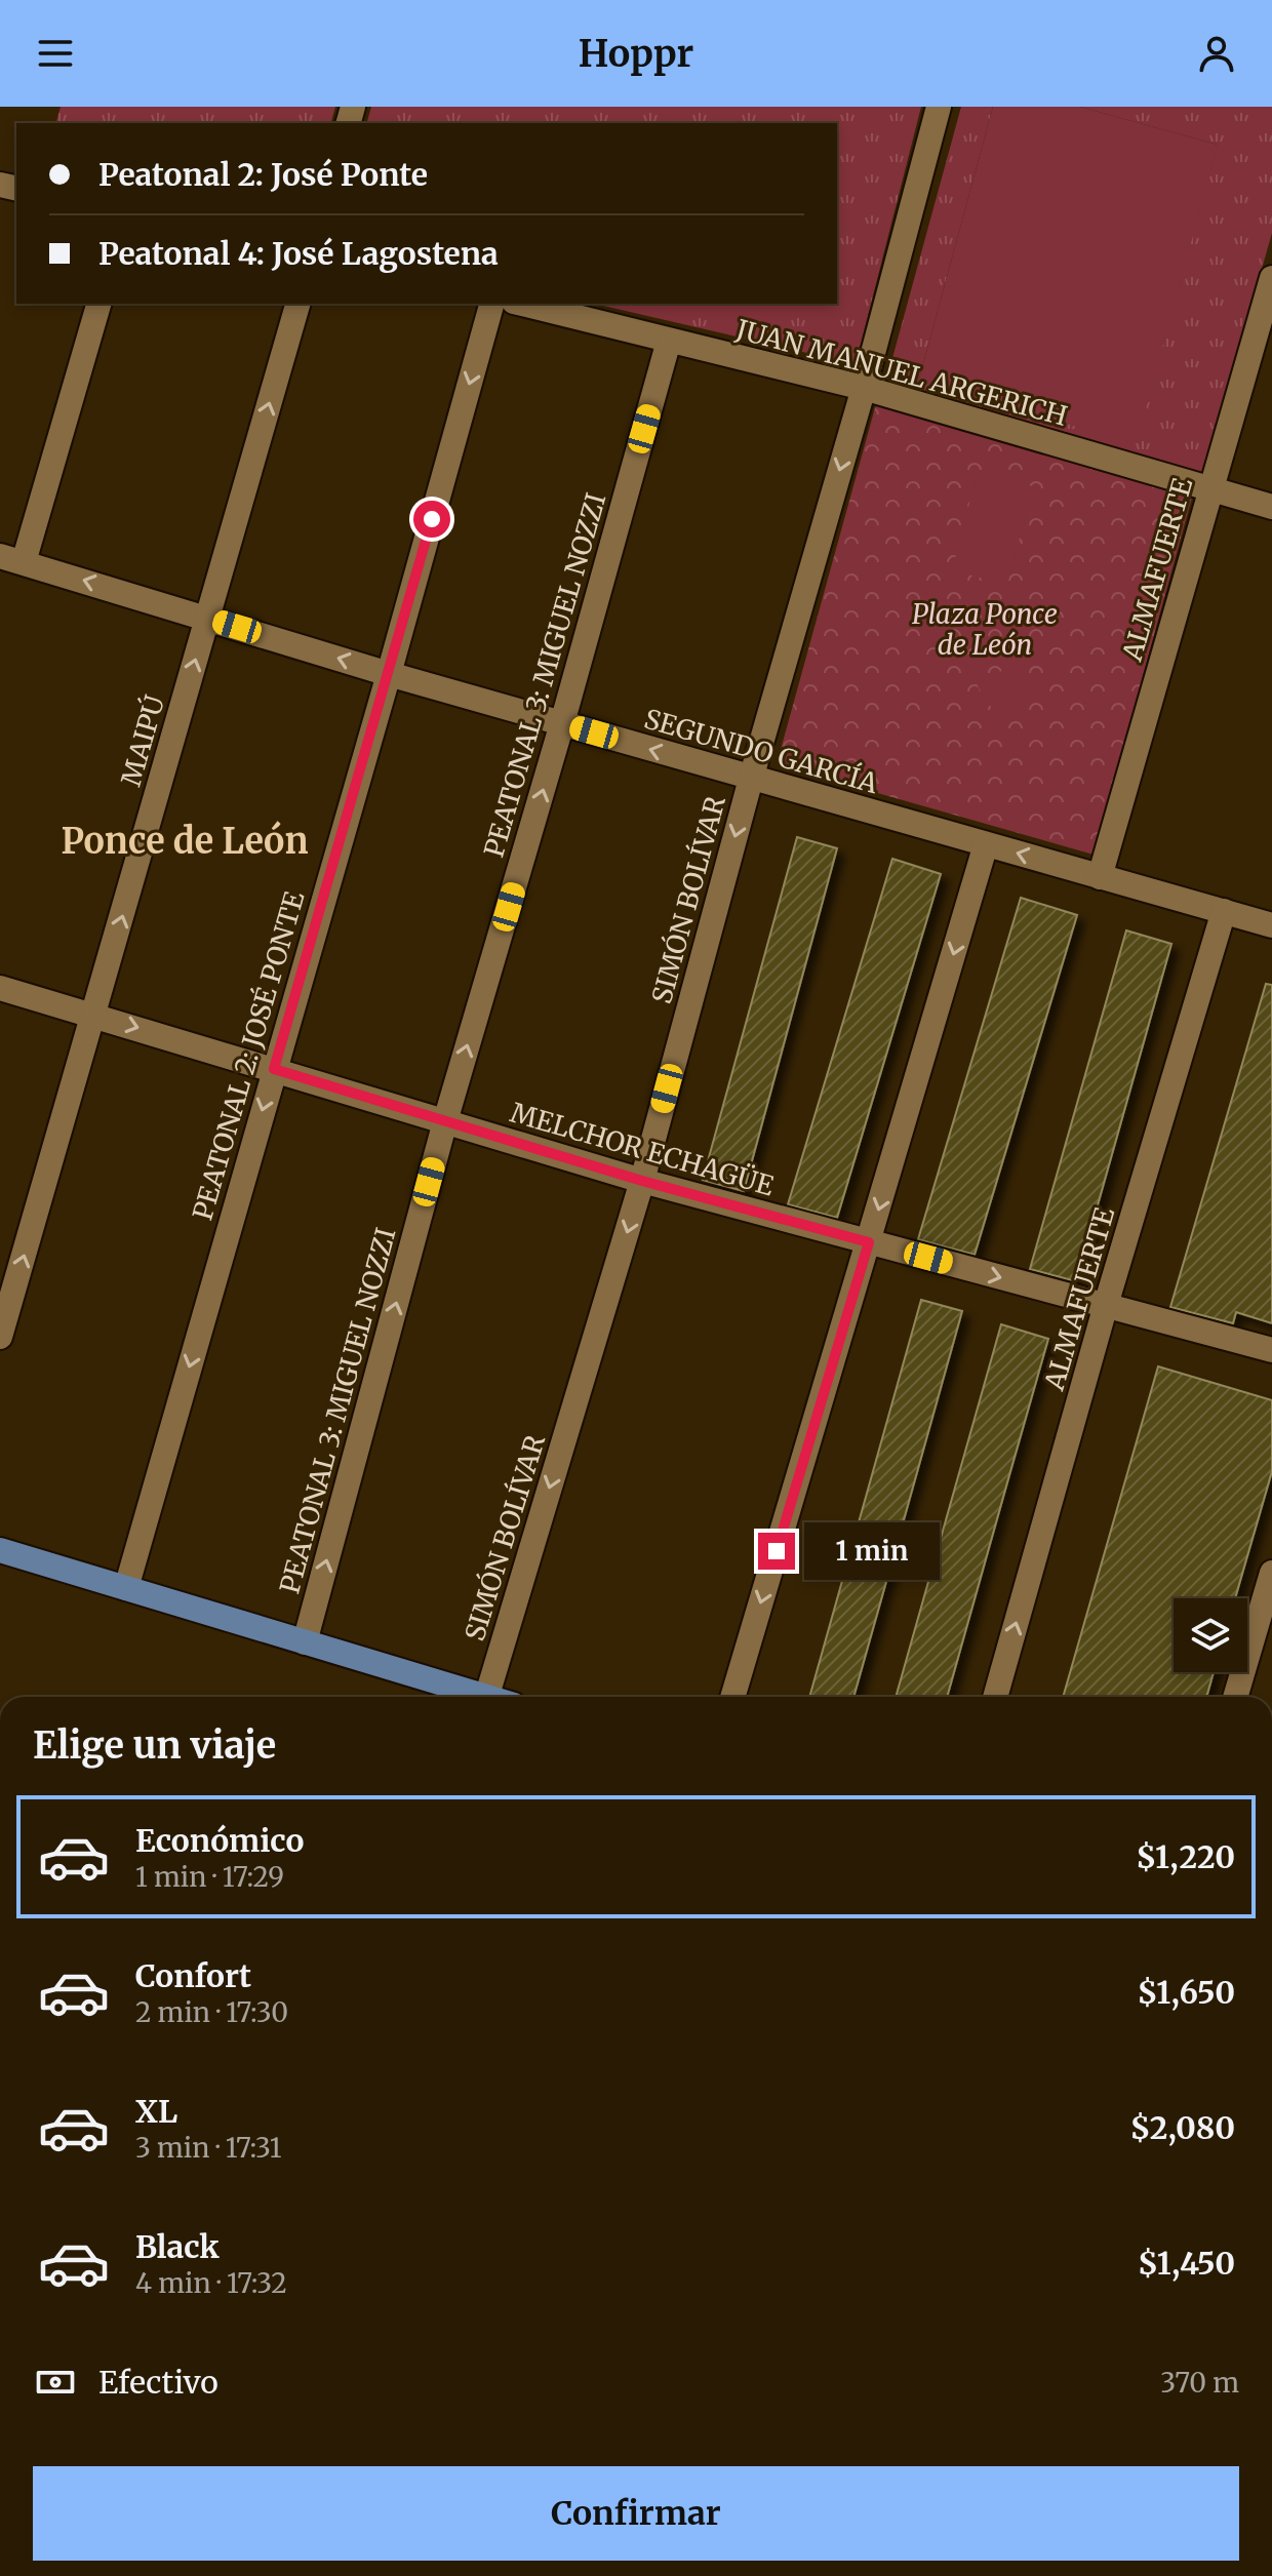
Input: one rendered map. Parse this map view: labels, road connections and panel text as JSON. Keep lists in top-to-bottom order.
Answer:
{
  "streets": {
    "street": [
      "JUAN MANUEL ARGERICH",
      "ALMAFUERTE",
      "PEATONAL 3: MIGUEL NOZZI",
      "MAIPÚ",
      "SEGUNDO GARCÍA",
      "SIMÓN BOLÍVAR",
      "PEATONAL 2: JOSÉ PONTE",
      "MELCHOR ECHAGÜE"
    ]
  },
  "crossings": [
    ["JUAN MANUEL ARGERICH", "ALMAFUERTE"],
    ["JUAN MANUEL ARGERICH", "PEATONAL 3: MIGUEL NOZZI"],
    ["JUAN MANUEL ARGERICH", "SIMÓN BOLÍVAR"],
    ["ALMAFUERTE", "SEGUNDO GARCÍA"],
    ["ALMAFUERTE", "MELCHOR ECHAGÜE"],
    ["PEATONAL 3: MIGUEL NOZZI", "SEGUNDO GARCÍA"],
    ["PEATONAL 3: MIGUEL NOZZI", "MELCHOR ECHAGÜE"],
    ["MAIPÚ", "SEGUNDO GARCÍA"],
    ["MAIPÚ", "MELCHOR ECHAGÜE"],
    ["SEGUNDO GARCÍA", "SIMÓN BOLÍVAR"],
    ["SEGUNDO GARCÍA", "PEATONAL 2: JOSÉ PONTE"],
    ["SIMÓN BOLÍVAR", "MELCHOR ECHAGÜE"],
    ["PEATONAL 2: JOSÉ PONTE", "MELCHOR ECHAGÜE"]
  ],
  "one_way": [
    "PEATONAL 3: MIGUEL NOZZI",
    "MAIPÚ",
    "SEGUNDO GARCÍA",
    "SIMÓN BOLÍVAR",
    "PEATONAL 2: JOSÉ PONTE"
  ],
  "districts": ["Ponce de León"],
  "parks": ["Plaza Ponce de León"],
  "page": {
    "header": "Hoppr",
    "banner": ["Peatonal 2: José Ponte", "Peatonal 4: José Lagostena"],
    "bubble": "1 min",
    "heading": "Elige un viaje",
    "list": [
      {
        "name": "Económico",
        "note": "1 min · 17:29",
        "value": "$1,220"
      },
      {
        "name": "Confort",
        "note": "2 min · 17:30",
        "value": "$1,650"
      },
      {
        "name": "XL",
        "note": "3 min · 17:31",
        "value": "$2,080"
      },
      {
        "name": "Black",
        "note": "4 min · 17:32",
        "value": "$1,450"
      }
    ],
    "pay": ["Efectivo", "370 m"],
    "buttons": "Confirmar"
  }
}
